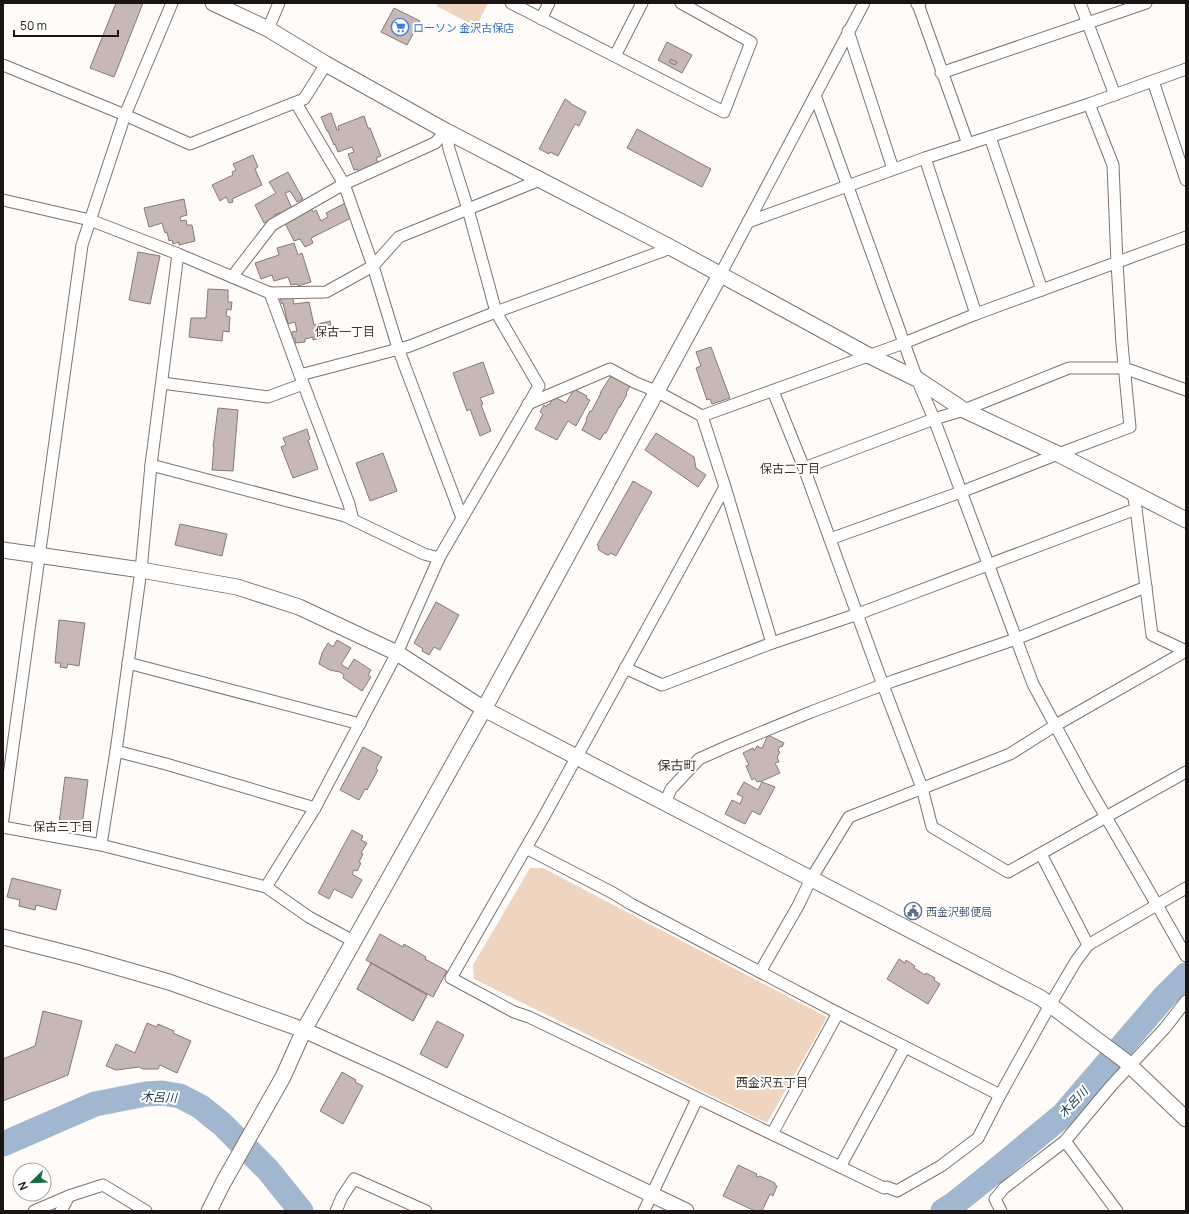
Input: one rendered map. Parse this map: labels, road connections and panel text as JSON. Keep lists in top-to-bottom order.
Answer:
{
  "districts": [
    "保古一丁目",
    "保古二丁目",
    "保古町",
    "保古三丁目",
    "西金沢五丁目"
  ],
  "water": ["木呂川"],
  "places": {
    "supermarket": ["ローソン 金沢古保店"],
    "public building": ["西金沢郵便局"]
  },
  "scale_bar": "50 m",
  "north": "bottom left"
}
